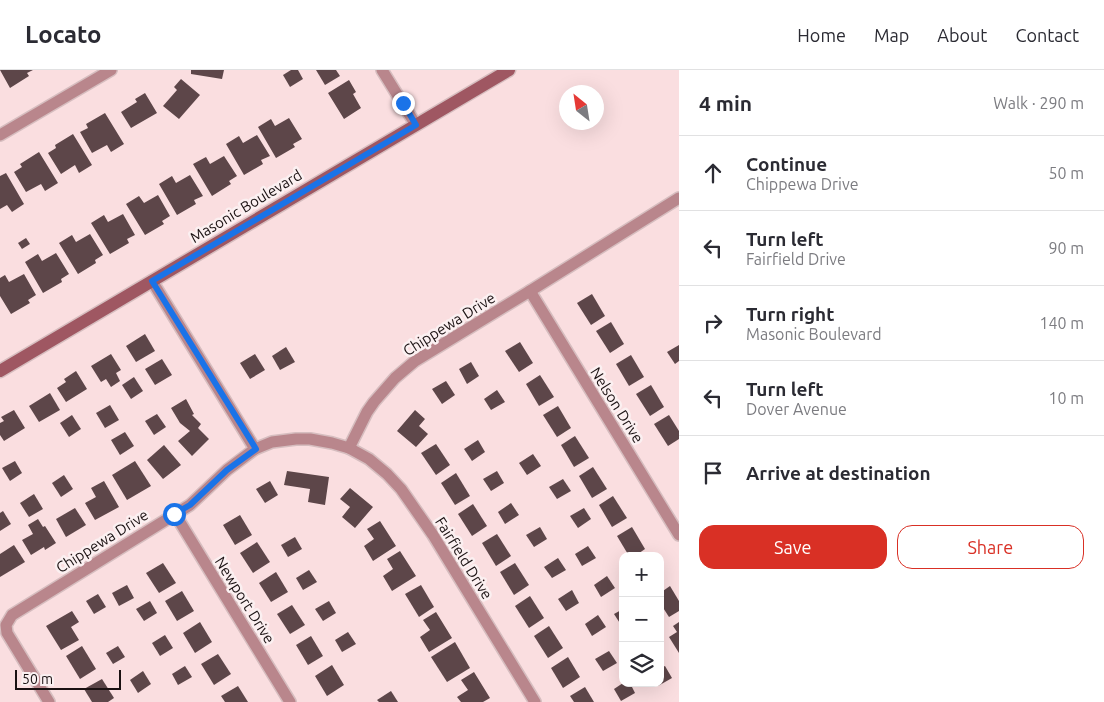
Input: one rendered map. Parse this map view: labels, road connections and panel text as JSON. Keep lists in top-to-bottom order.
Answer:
{
  "streets": {
    "street": [
      "Masonic Boulevard",
      "Chippewa Drive",
      "Nelson Drive",
      "Fairfield Drive",
      "Newport Drive"
    ]
  },
  "crossings": [
    ["Chippewa Drive", "Nelson Drive"],
    ["Chippewa Drive", "Fairfield Drive"],
    ["Chippewa Drive", "Newport Drive"]
  ],
  "scale_bar": "50 m",
  "north": "top left",
  "page": {
    "header": "Locato",
    "nav": [
      "Home",
      "Map",
      "About",
      "Contact"
    ],
    "heading": ["4 min", "Walk · 290 m"],
    "list": [
      ["Continue", "Chippewa Drive", "50 m"],
      ["Turn left", "Fairfield Drive", "90 m"],
      ["Turn right", "Masonic Boulevard", "140 m"],
      ["Turn left", "Dover Avenue", "10 m"],
      "Arrive at destination"
    ],
    "buttons": ["Save", "Share"],
    "map_buttons": ["+", "−"],
    "scale": "50 m"
  }
}
